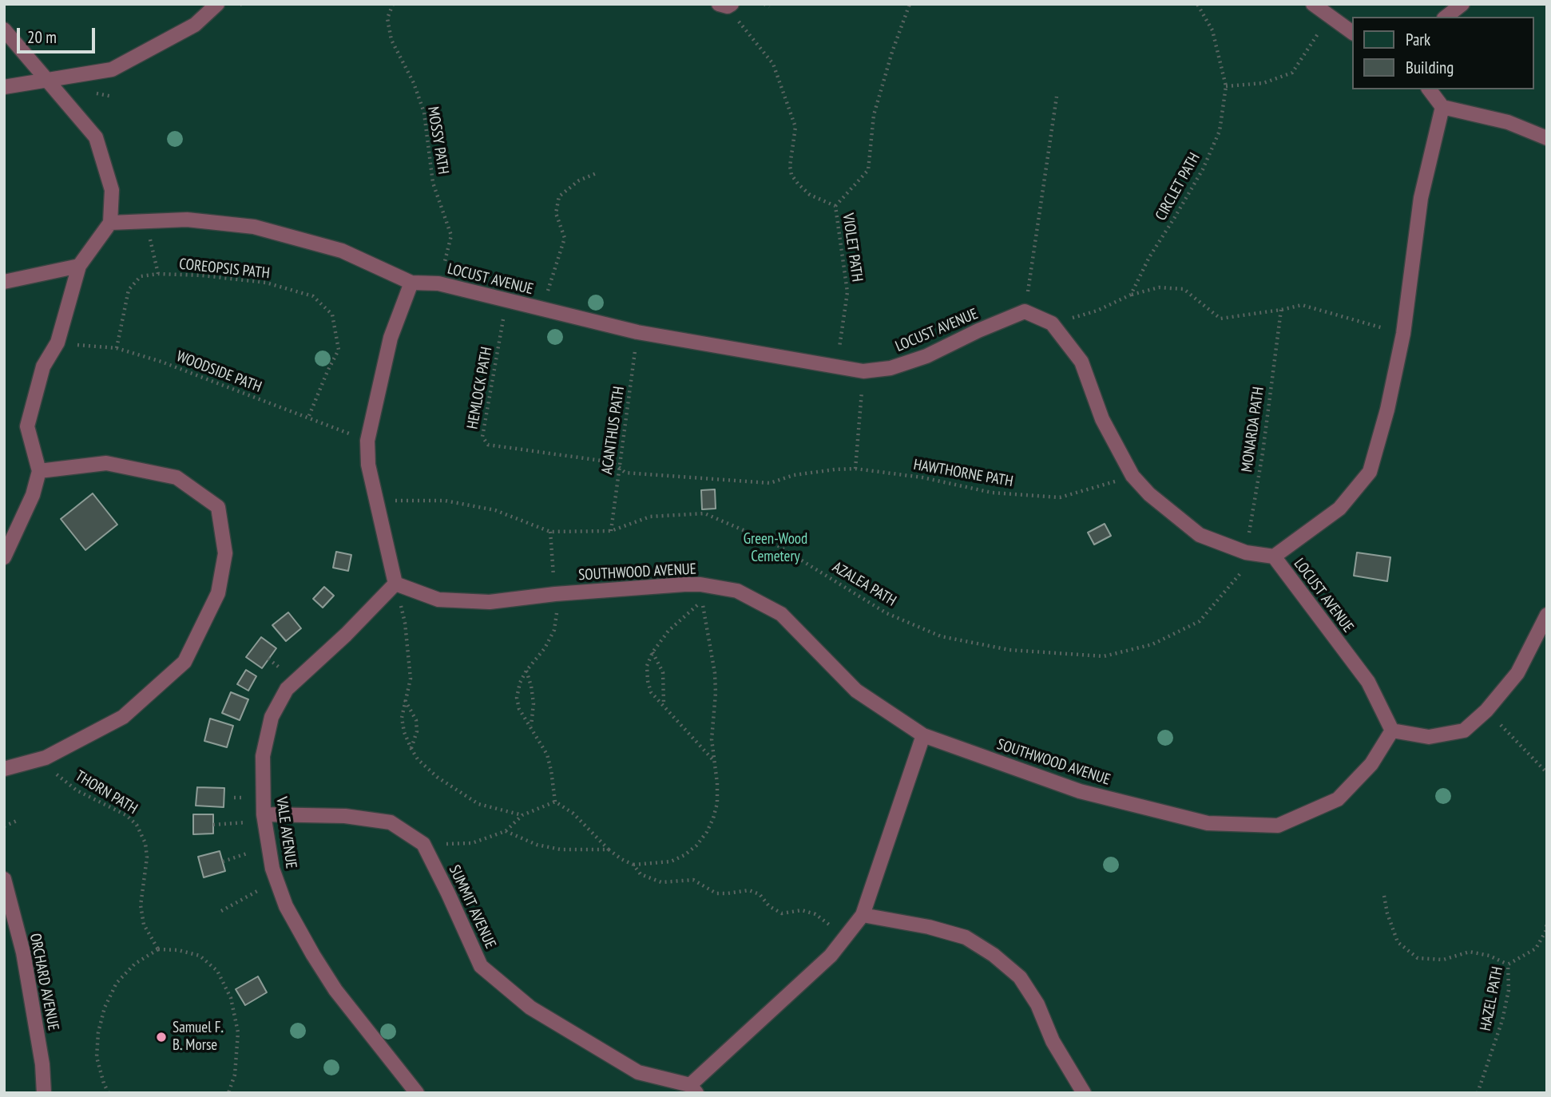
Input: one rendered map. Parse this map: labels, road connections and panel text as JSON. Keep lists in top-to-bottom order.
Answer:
{
  "streets": {
    "lane": [
      "LOCUST AVENUE",
      "SOUTHWOOD AVENUE",
      "VALE AVENUE",
      "SUMMIT AVENUE",
      "ORCHARD AVENUE"
    ],
    "path": [
      "MOSSY PATH",
      "CIRCLET PATH",
      "VIOLET PATH",
      "COREOPSIS PATH",
      "WOODSIDE PATH",
      "HEMLOCK PATH",
      "MONARDA PATH",
      "ACANTHUS PATH",
      "HAWTHORNE PATH",
      "AZALEA PATH",
      "THORN PATH",
      "HAZEL PATH"
    ]
  },
  "crossings": [
    ["MOSSY PATH", "LOCUST AVENUE"],
    ["VIOLET PATH", "LOCUST AVENUE"],
    ["COREOPSIS PATH", "WOODSIDE PATH"],
    ["LOCUST AVENUE", "HEMLOCK PATH"],
    ["LOCUST AVENUE", "MONARDA PATH"],
    ["LOCUST AVENUE", "ACANTHUS PATH"],
    ["LOCUST AVENUE", "HAWTHORNE PATH"],
    ["LOCUST AVENUE", "SOUTHWOOD AVENUE"],
    ["LOCUST AVENUE", "AZALEA PATH"],
    ["HEMLOCK PATH", "ACANTHUS PATH"],
    ["HEMLOCK PATH", "HAWTHORNE PATH"],
    ["MONARDA PATH", "AZALEA PATH"],
    ["ACANTHUS PATH", "HAWTHORNE PATH"],
    ["ACANTHUS PATH", "AZALEA PATH"],
    ["SOUTHWOOD AVENUE", "VALE AVENUE"]
  ],
  "parks": ["Green-Wood Cemetery"],
  "places": ["Samuel F. B. Morse"],
  "legend": ["Park", "Building"],
  "scale_bar": "20 m"
}
